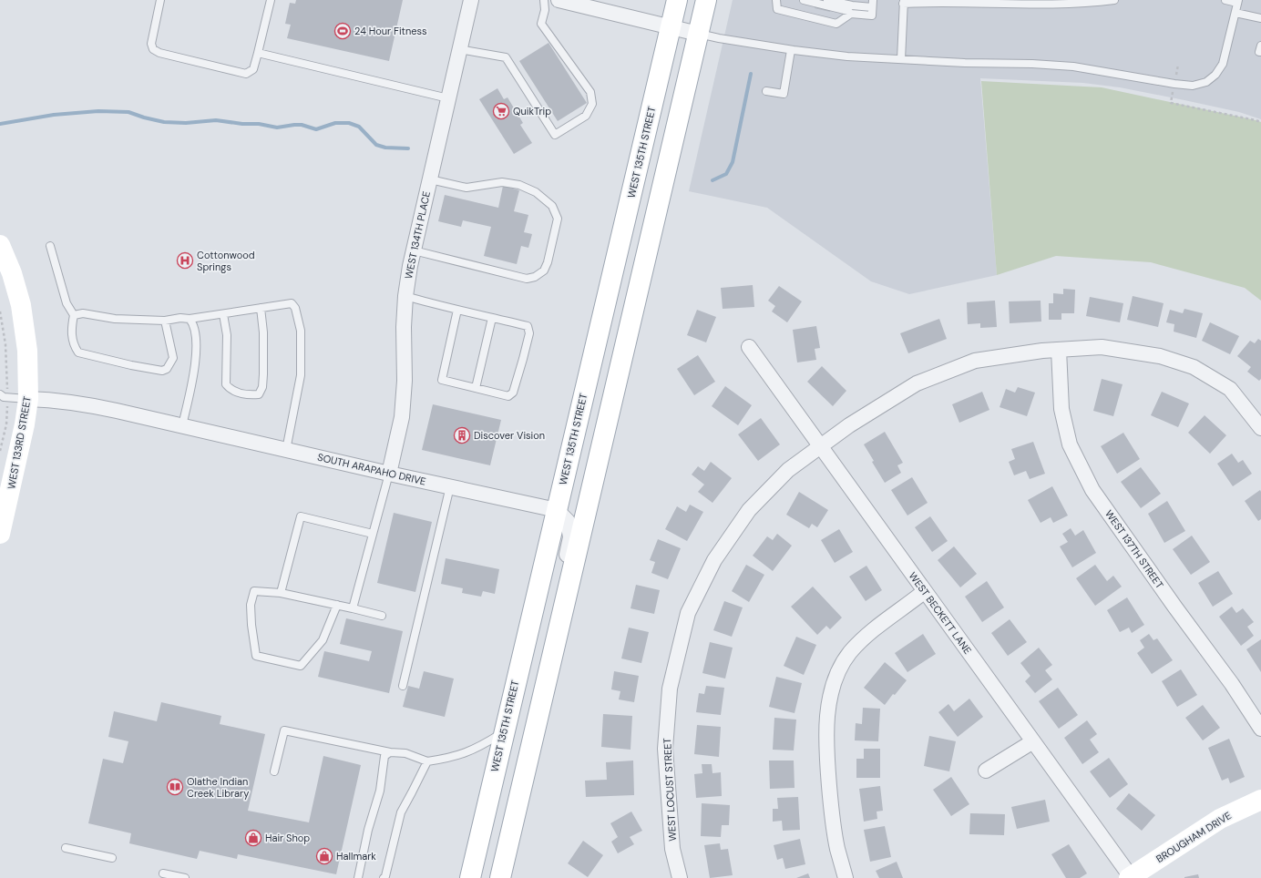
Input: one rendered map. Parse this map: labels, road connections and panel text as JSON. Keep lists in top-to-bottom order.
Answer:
{
  "streets": {
    "main road": ["WEST 135TH STREET", "WEST 133RD STREET", "BROUGHAM DRIVE"],
    "street": [
      "WEST 134TH PLACE",
      "SOUTH ARAPAHO DRIVE",
      "WEST 137TH STREET",
      "WEST BECKETT LANE",
      "WEST LOCUST STREET"
    ]
  },
  "crossings": [
    ["WEST 135TH STREET", "SOUTH ARAPAHO DRIVE"],
    ["WEST 134TH PLACE", "SOUTH ARAPAHO DRIVE"],
    ["WEST 133RD STREET", "SOUTH ARAPAHO DRIVE"],
    ["WEST 137TH STREET", "WEST LOCUST STREET"],
    ["WEST BECKETT LANE", "WEST LOCUST STREET"],
    ["WEST BECKETT LANE", "BROUGHAM DRIVE"]
  ],
  "places": {
    "sports": ["24 Hour Fitness"],
    "supermarket": ["QuikTrip"],
    "hospital": ["Cottonwood Springs"],
    "building": ["Discover Vision"],
    "library": ["Olathe Indian Creek Library"],
    "shop": ["Hair Shop", "Hallmark"]
  }
}
